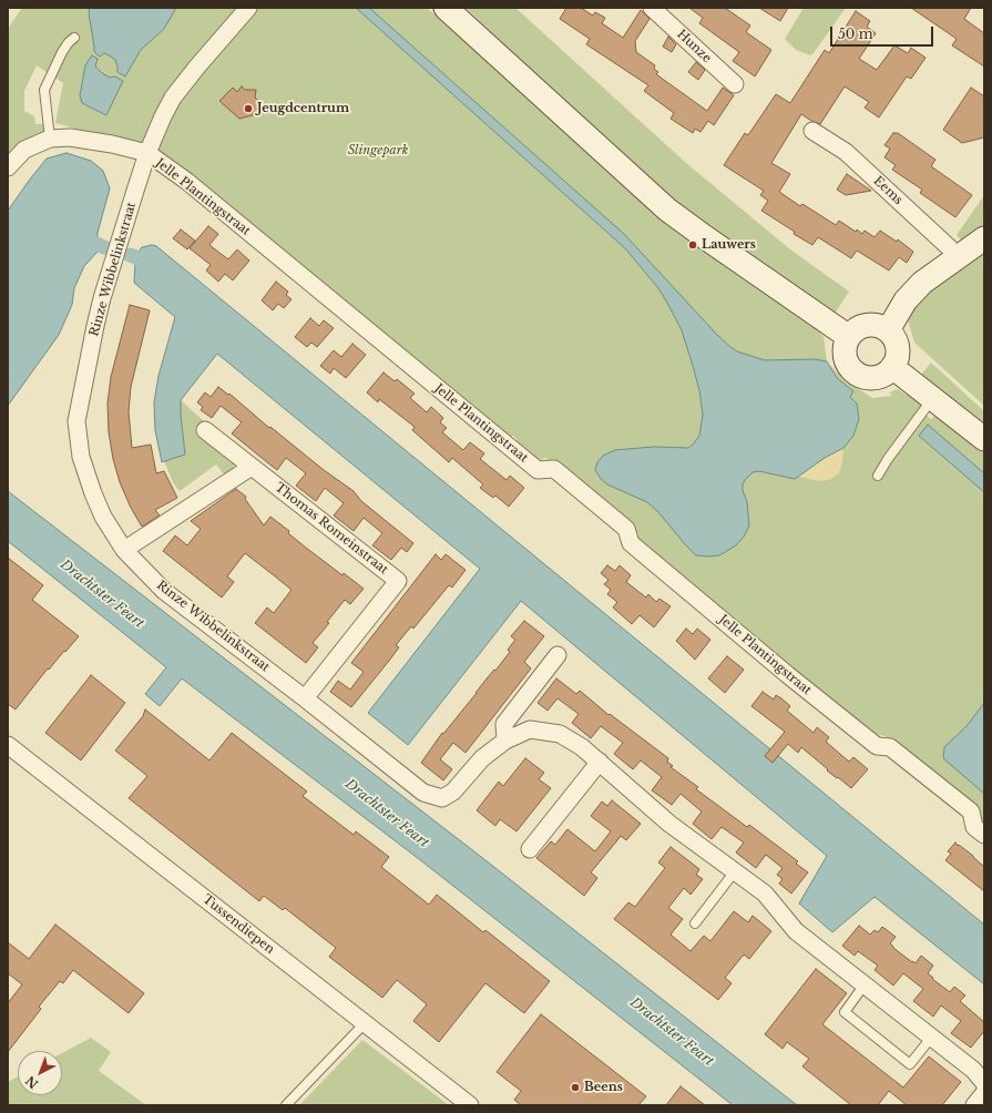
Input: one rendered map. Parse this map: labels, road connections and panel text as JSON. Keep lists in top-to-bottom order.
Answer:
{
  "streets": {
    "street": [
      "Hunze",
      "Eems",
      "Jelle Plantingstraat",
      "Rinze Wibbelinkstraat",
      "Thomas Romeinstraat",
      "Tussendiepen"
    ]
  },
  "crossings": [
    ["Jelle Plantingstraat", "Rinze Wibbelinkstraat"],
    ["Rinze Wibbelinkstraat", "Thomas Romeinstraat"]
  ],
  "water": ["Drachtster Feart"],
  "parks": ["Slingepark"],
  "places": ["Jeugdcentrum", "Lauwers", "Beens"],
  "scale_bar": "50 m",
  "north": "bottom left"
}
